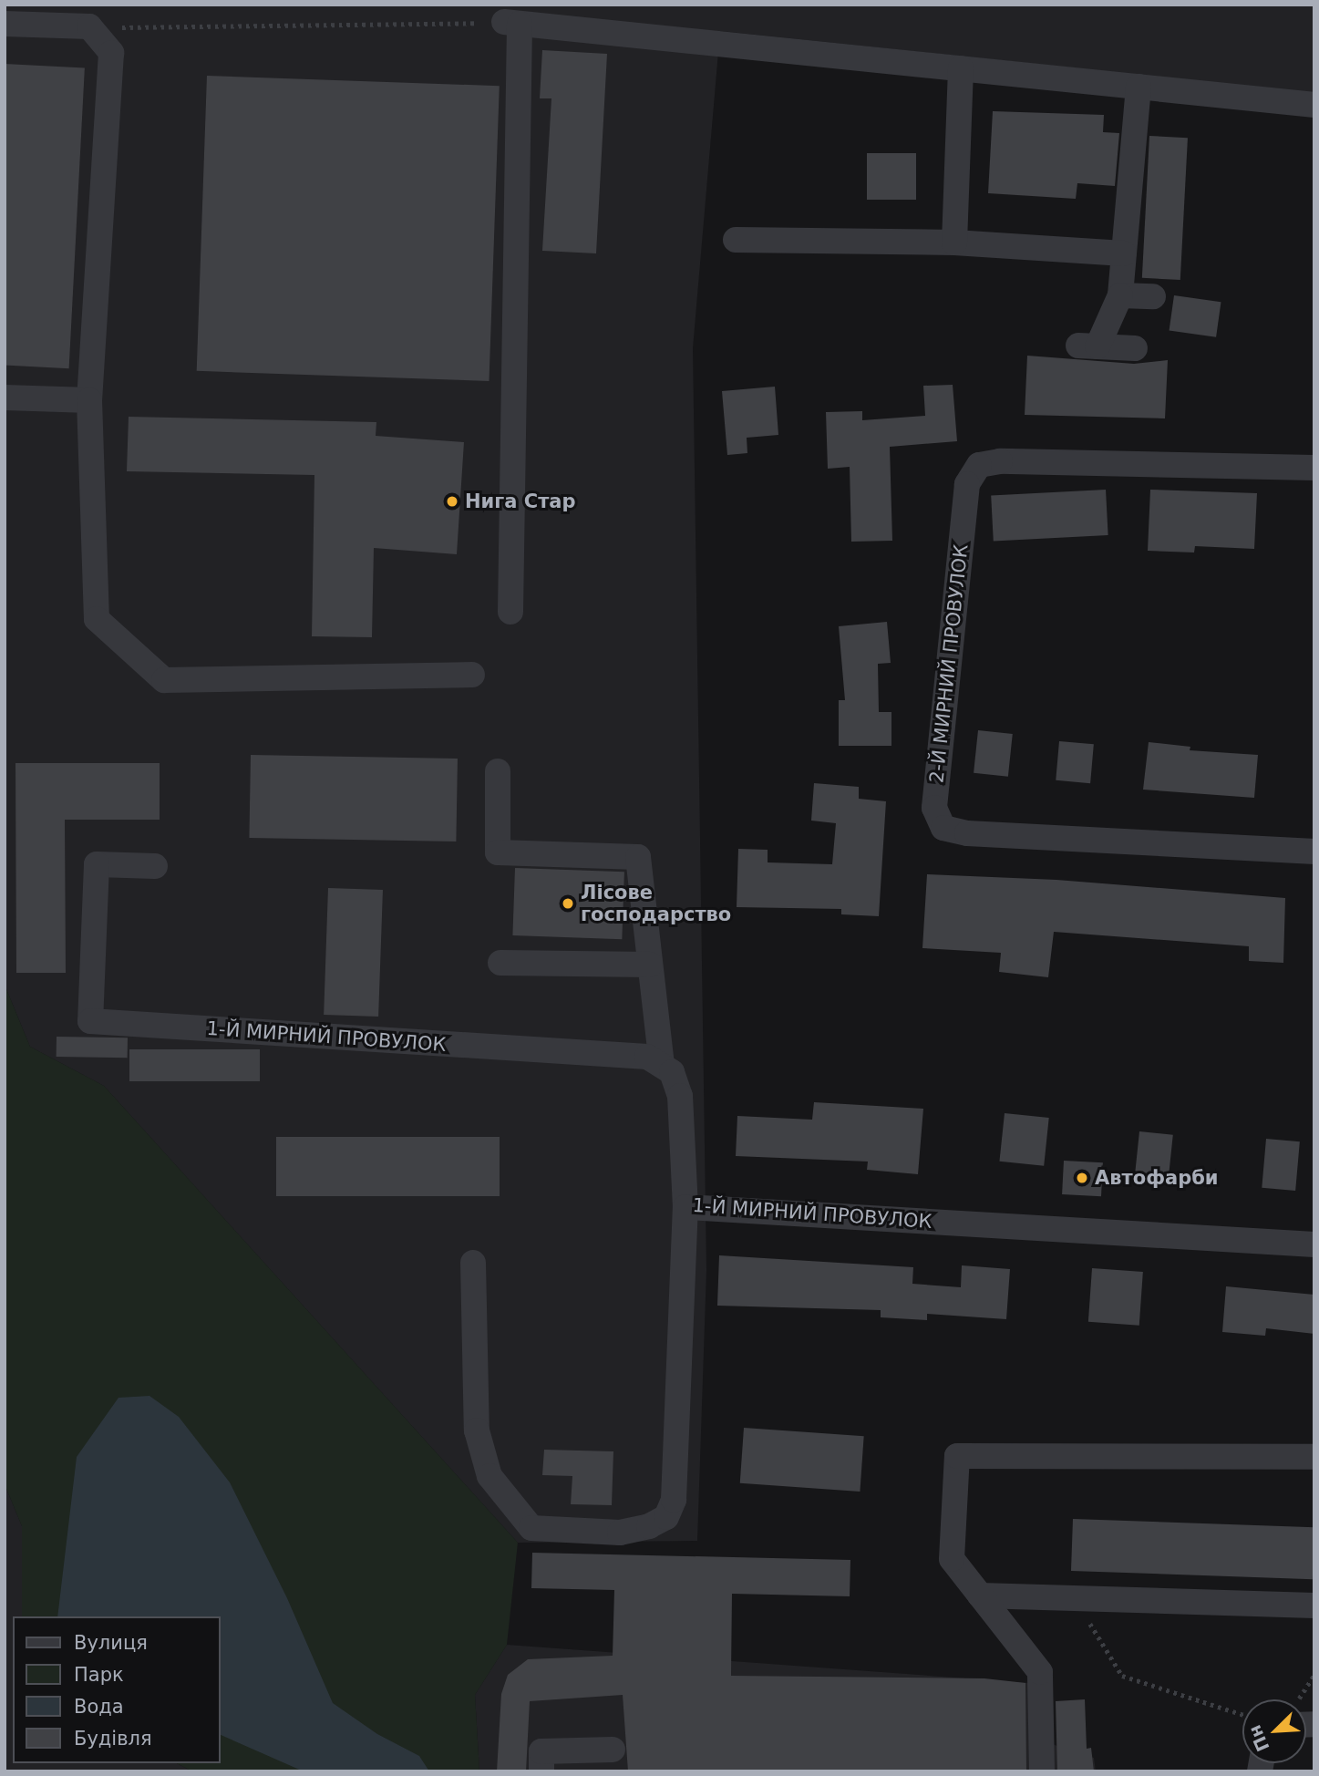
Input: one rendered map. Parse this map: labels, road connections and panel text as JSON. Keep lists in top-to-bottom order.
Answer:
{
  "streets": {
    "street": ["2-Й МИРНИЙ ПРОВУЛОК", "1-Й МИРНИЙ ПРОВУЛОК"]
  },
  "places": ["Нига Стар", "Лісове господарство", "Автофарби"],
  "legend": [
    "Вулиця",
    "Парк",
    "Вода",
    "Будівля"
  ],
  "north": "bottom left"
}
